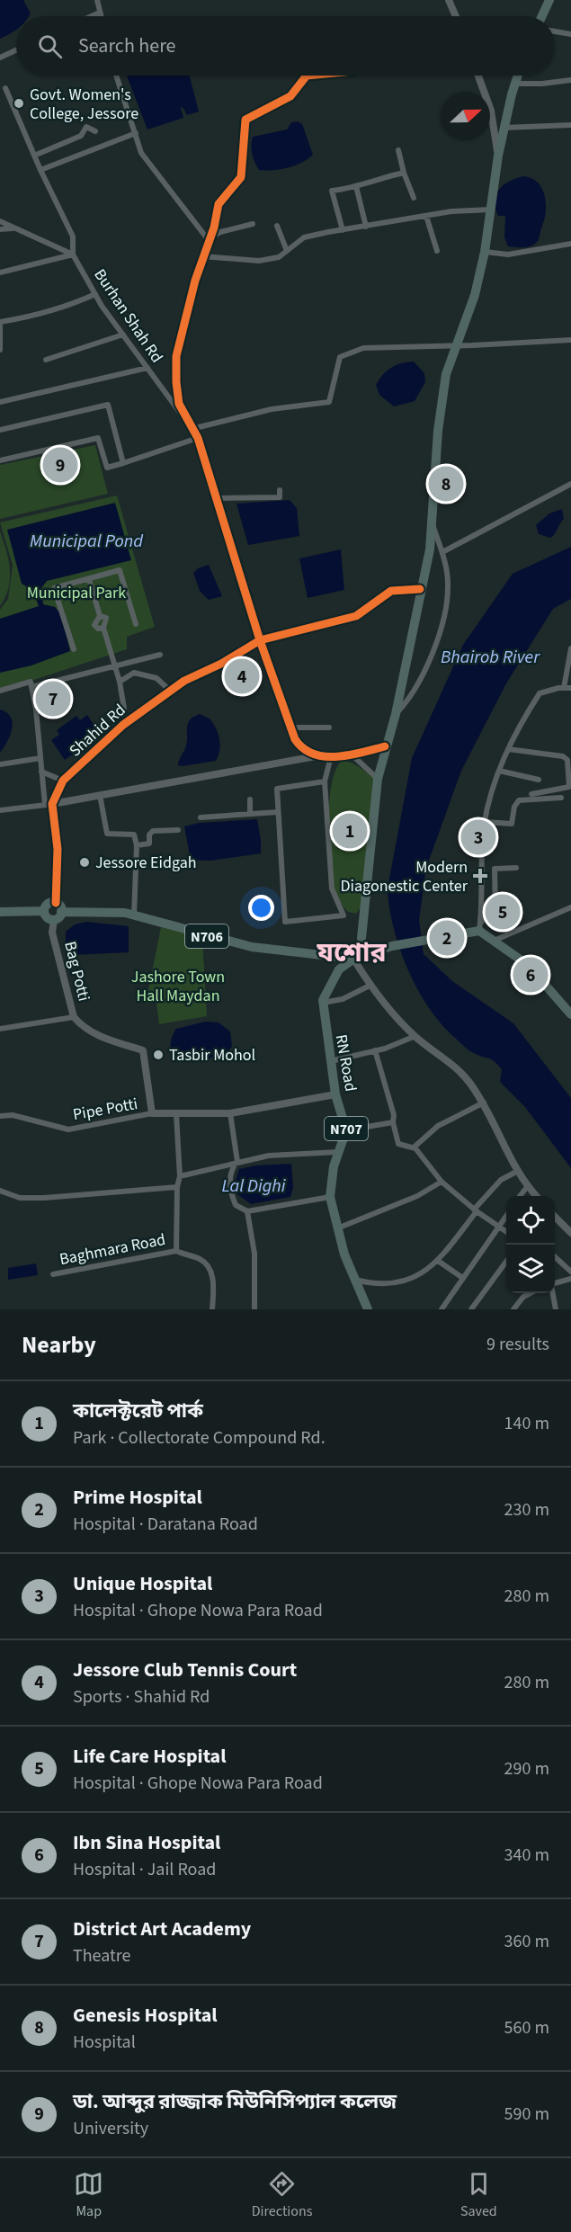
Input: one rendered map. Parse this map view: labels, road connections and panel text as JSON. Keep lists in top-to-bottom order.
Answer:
{
  "streets": {
    "highway": ["N706", "RN Road", "N707"],
    "street": [
      "Burhan Shah Rd",
      "Shahid Rd",
      "Bag Potti",
      "Pipe Potti",
      "Baghmara Road"
    ]
  },
  "crossings": [
    ["N706", "Bag Potti"],
    ["Bag Potti", "Pipe Potti"],
    ["RN Road", "N707"]
  ],
  "districts": ["যশোর"],
  "water": ["Municipal Pond", "Bhairob River", "Lal Dighi"],
  "parks": ["Municipal Park", "Jashore Town Hall Maydan"],
  "places": {
    "other": ["Govt. Women's College, Jessore", "Jessore Eidgah", "Tasbir Mohol"],
    "health": ["Modern Diagonestic Center"]
  },
  "north": "right",
  "page": {
    "search": "Search here",
    "pins": [
      "9",
      "8",
      "4",
      "7",
      "1",
      "3",
      "5",
      "2",
      "6"
    ],
    "heading": ["Nearby", "9 results"],
    "list": [
      {
        "mark": "1",
        "name": "কালেক্টরেট পার্ক",
        "note": "Park · Collectorate Compound Rd.",
        "value": "140 m"
      },
      {
        "mark": "2",
        "name": "Prime Hospital",
        "note": "Hospital · Daratana Road",
        "value": "230 m"
      },
      {
        "mark": "3",
        "name": "Unique Hospital",
        "note": "Hospital · Ghope Nowa Para Road",
        "value": "280 m"
      },
      {
        "mark": "4",
        "name": "Jessore Club Tennis Court",
        "note": "Sports · Shahid Rd",
        "value": "280 m"
      },
      {
        "mark": "5",
        "name": "Life Care Hospital",
        "note": "Hospital · Ghope Nowa Para Road",
        "value": "290 m"
      },
      {
        "mark": "6",
        "name": "Ibn Sina Hospital",
        "note": "Hospital · Jail Road",
        "value": "340 m"
      },
      {
        "mark": "7",
        "name": "District Art Academy",
        "note": "Theatre",
        "value": "360 m"
      },
      {
        "mark": "8",
        "name": "Genesis Hospital",
        "note": "Hospital",
        "value": "560 m"
      },
      {
        "mark": "9",
        "name": "ডা. আব্দুর রাজ্জাক মিউনিসিপ্যাল কলেজ",
        "note": "University",
        "value": "590 m"
      }
    ],
    "nav": ["Map", "Directions", "Saved"]
  }
}
